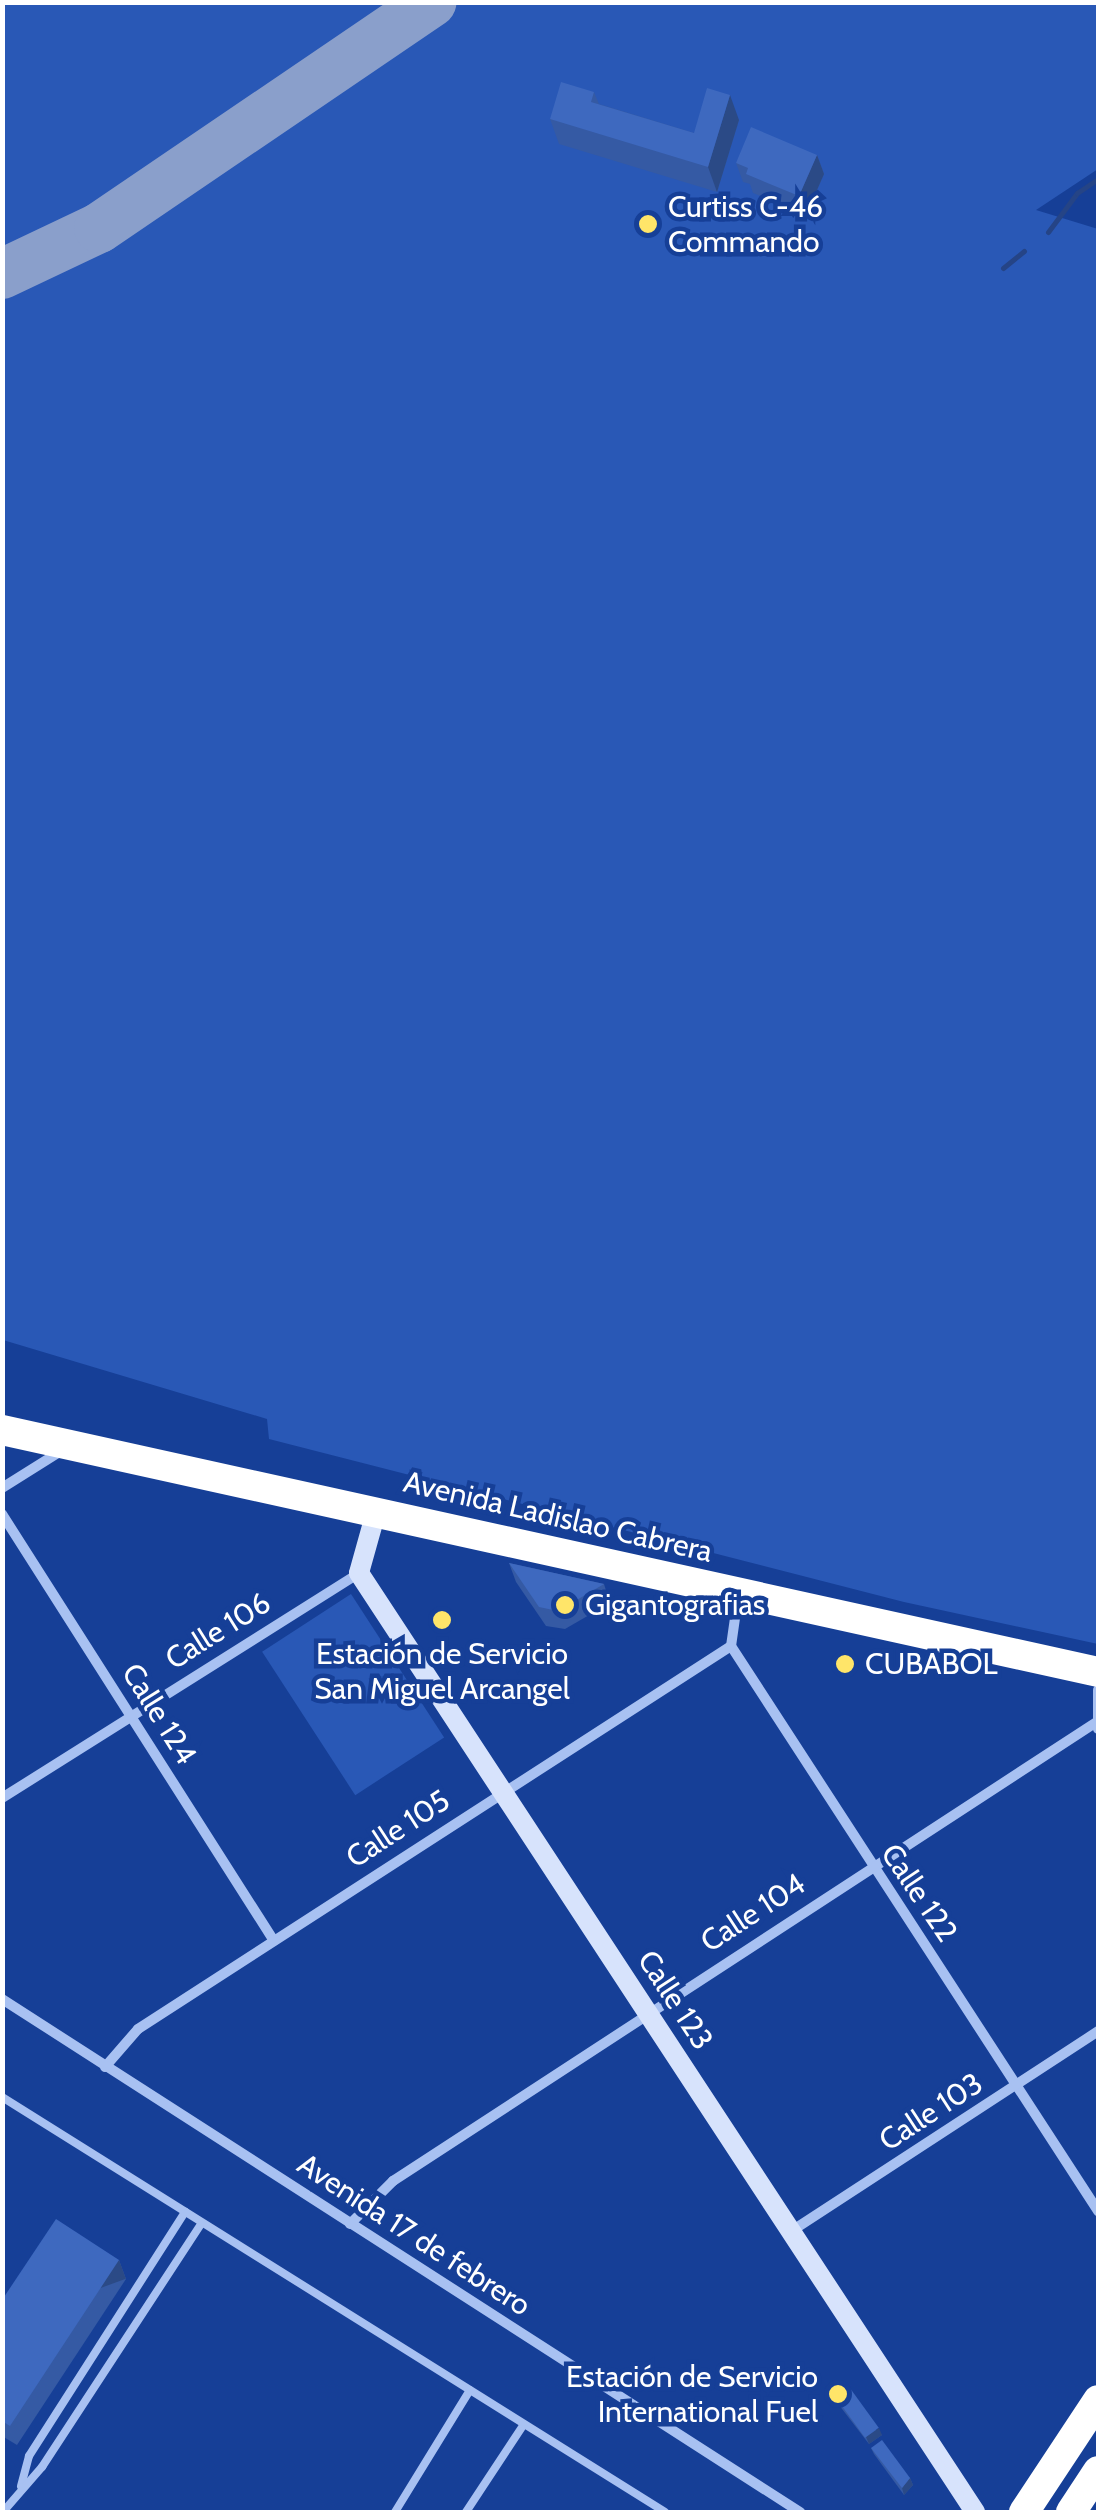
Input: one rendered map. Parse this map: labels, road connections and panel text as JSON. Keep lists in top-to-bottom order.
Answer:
{
  "streets": {
    "highway": ["Avenida Ladislao Cabrera"],
    "street": [
      "Calle 106",
      "Calle 124",
      "Calle 105",
      "Calle 122",
      "Calle 104",
      "Calle 123",
      "Calle 103",
      "Avenida 17 de febrero"
    ]
  },
  "crossings": [
    ["Calle 106", "Calle 124"],
    ["Calle 106", "Calle 123"],
    ["Calle 124", "Calle 105"],
    ["Calle 105", "Calle 122"],
    ["Calle 105", "Calle 123"],
    ["Calle 105", "Avenida 17 de febrero"],
    ["Calle 122", "Calle 104"],
    ["Calle 122", "Calle 103"],
    ["Calle 104", "Calle 123"],
    ["Calle 104", "Avenida 17 de febrero"],
    ["Calle 123", "Calle 103"]
  ],
  "places": [
    "Curtiss C-46 Commando",
    "Gigantografias",
    "Estación de Servicio San Miguel Arcangel",
    "CUBABOL",
    "Estación de Servicio International Fuel"
  ]
}
